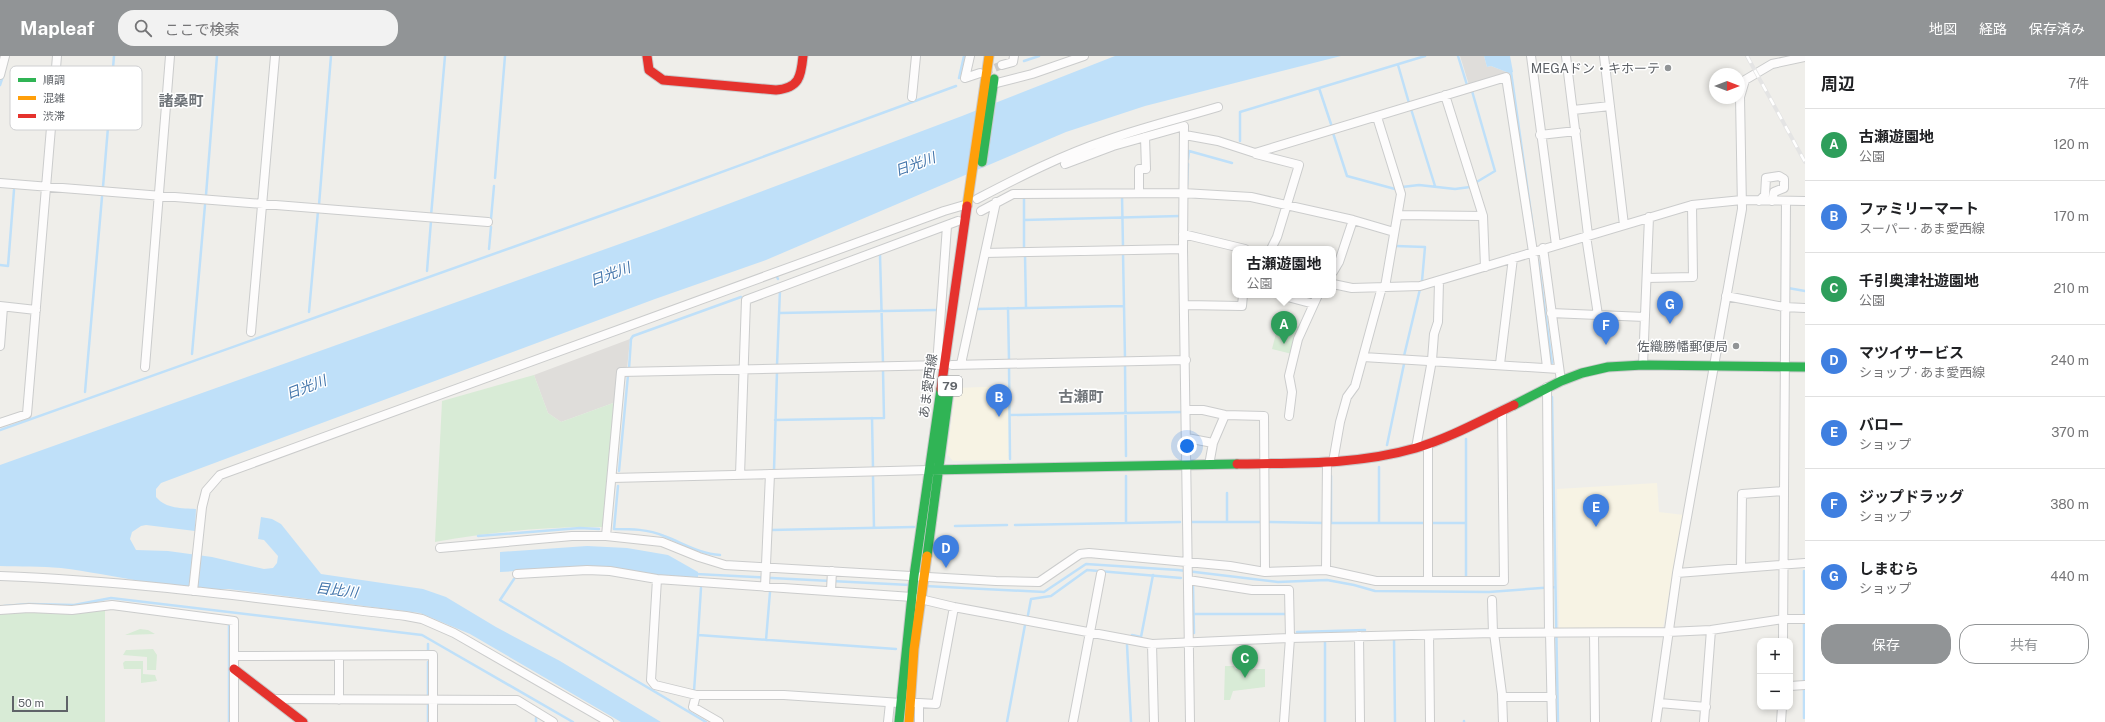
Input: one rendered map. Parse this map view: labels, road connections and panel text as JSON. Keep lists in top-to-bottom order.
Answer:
{
  "streets": {
    "street": ["あま愛西線", "79"]
  },
  "districts": ["諸桑町", "古瀬町"],
  "water": ["日光川", "目比川"],
  "places": ["MEGAドン・キホーテ", "佐織勝幡郵便局"],
  "legend": ["順調", "混雑", "渋滞"],
  "scale_bar": "50 m",
  "north": "right",
  "page": {
    "header": "Mapleaf",
    "search": "ここで検索",
    "nav": ["地図", "経路", "保存済み"],
    "heading": ["周辺", "7件"],
    "list": [
      {
        "mark": "A",
        "name": "古瀬遊園地",
        "note": "公園",
        "value": "120 m"
      },
      {
        "mark": "B",
        "name": "ファミリーマート",
        "note": "スーパー · あま愛西線",
        "value": "170 m"
      },
      {
        "mark": "C",
        "name": "千引奥津社遊園地",
        "note": "公園",
        "value": "210 m"
      },
      {
        "mark": "D",
        "name": "マツイサービス",
        "note": "ショップ · あま愛西線",
        "value": "240 m"
      },
      {
        "mark": "E",
        "name": "バロー",
        "note": "ショップ",
        "value": "370 m"
      },
      {
        "mark": "F",
        "name": "ジップドラッグ",
        "note": "ショップ",
        "value": "380 m"
      },
      {
        "mark": "G",
        "name": "しまむら",
        "note": "ショップ",
        "value": "440 m"
      }
    ],
    "popup": ["古瀬遊園地", "公園"],
    "pins": [
      "G",
      "A",
      "F",
      "B",
      "E",
      "D",
      "C"
    ],
    "buttons": ["保存", "共有"],
    "map_buttons": ["+", "−"],
    "scale": "50 m"
  }
}
